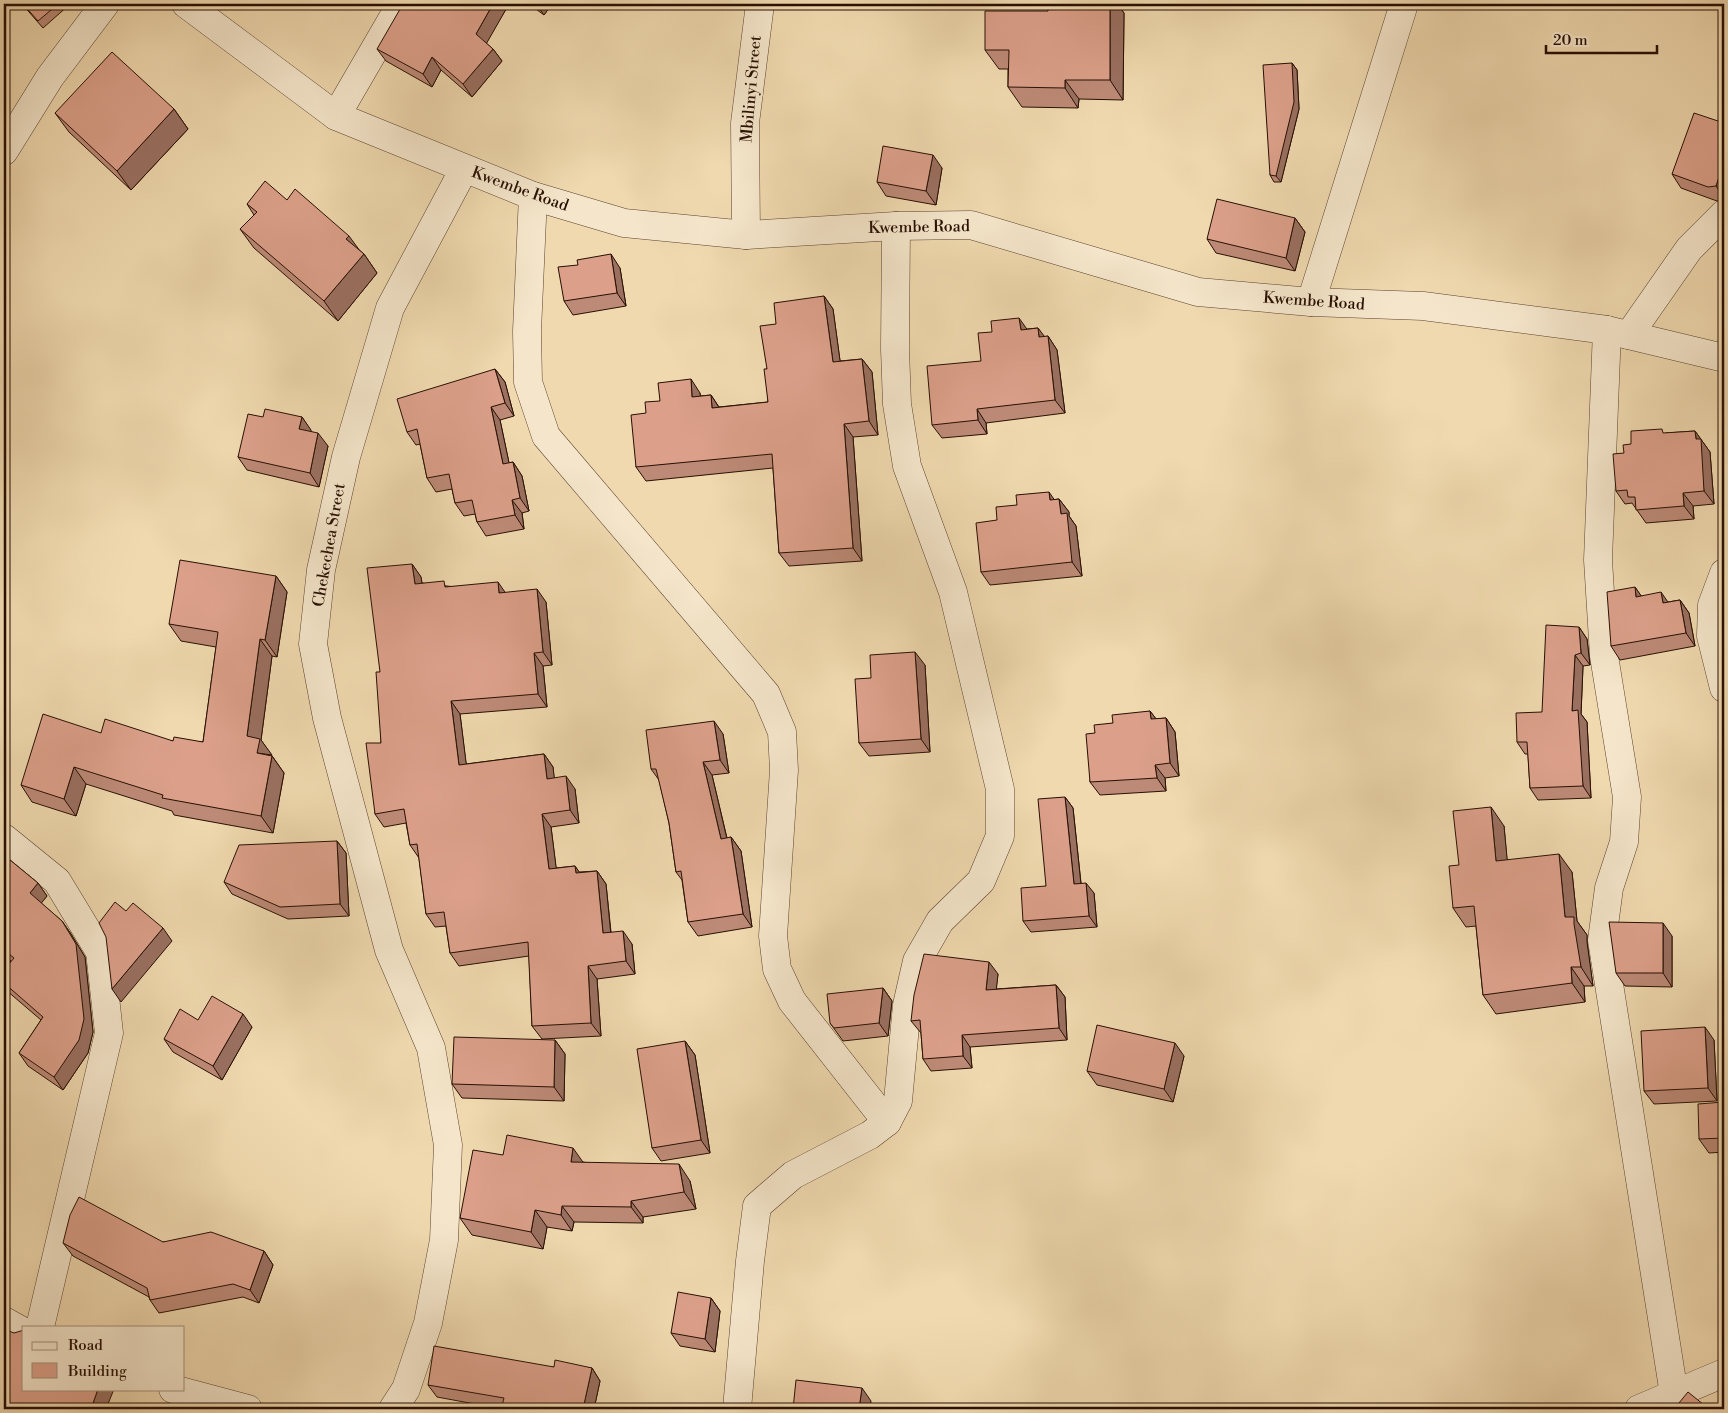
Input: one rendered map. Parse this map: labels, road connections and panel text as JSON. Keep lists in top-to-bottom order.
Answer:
{
  "streets": {
    "street": ["Mbilinyi Street", "Kwembe Road", "Chekechea Street"]
  },
  "crossings": [
    ["Mbilinyi Street", "Kwembe Road"],
    ["Kwembe Road", "Chekechea Street"]
  ],
  "legend": ["Road", "Building"],
  "scale_bar": "20 m"
}
